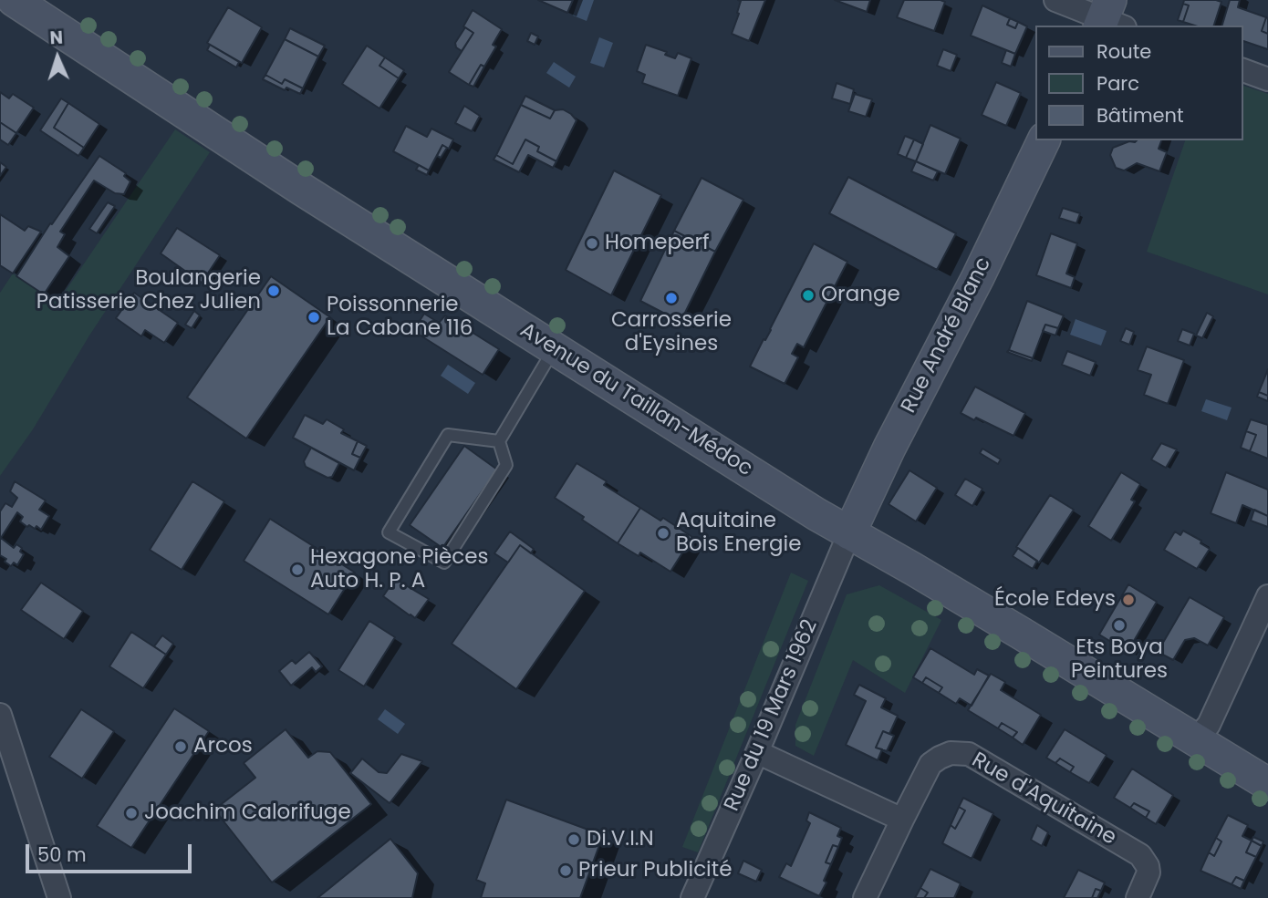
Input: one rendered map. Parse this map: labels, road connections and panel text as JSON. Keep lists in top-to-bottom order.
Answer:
{
  "streets": {
    "street": [
      "Rue André Blanc",
      "Avenue du Taillan-Médoc",
      "Rue du 19 Mars 1962",
      "Rue d'Aquitaine"
    ]
  },
  "crossings": [
    ["Rue André Blanc", "Avenue du Taillan-Médoc"],
    ["Rue André Blanc", "Rue du 19 Mars 1962"],
    ["Avenue du Taillan-Médoc", "Rue du 19 Mars 1962"]
  ],
  "places": [
    "Homeperf",
    "Boulangerie Patisserie Chez Julien",
    "Orange",
    "Carrosserie d'Eysines",
    "Poissonnerie La Cabane 116",
    "Aquitaine Bois Energie",
    "Hexagone Pièces Auto H. P. A",
    "École Edeys",
    "Ets Boya Peintures",
    "Arcos",
    "Joachim Calorifuge",
    "Di.V.I.N",
    "Prieur Publicité"
  ],
  "legend": ["Route", "Parc", "Bâtiment"],
  "scale_bar": "50 m",
  "north": "top"
}
